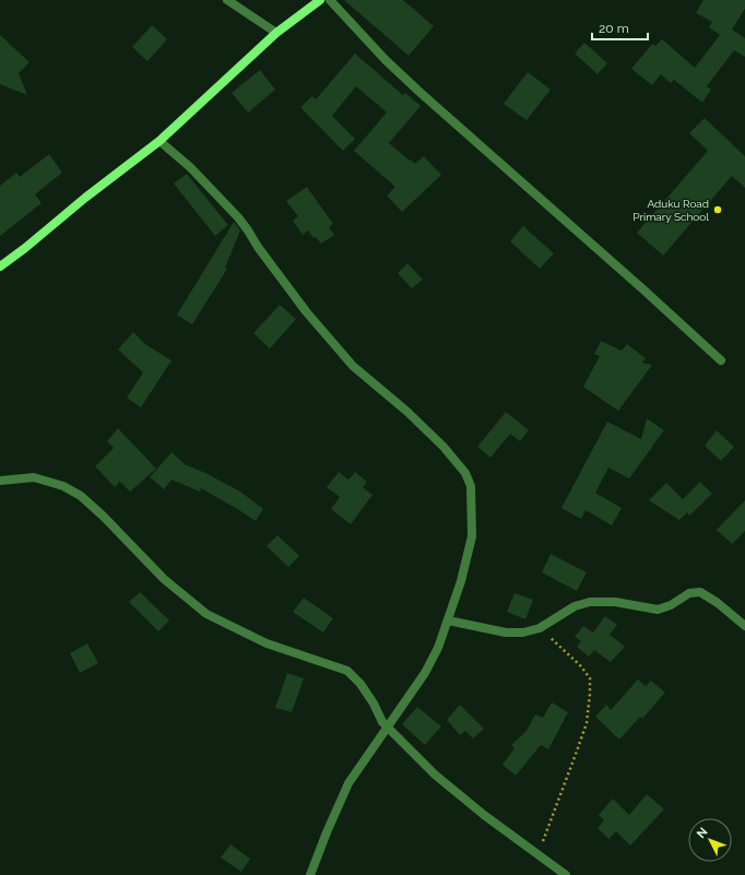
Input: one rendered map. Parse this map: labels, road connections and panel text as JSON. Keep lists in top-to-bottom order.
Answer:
{
  "places": ["Aduku Road Primary School"],
  "scale_bar": "20 m",
  "north": "top left"
}
